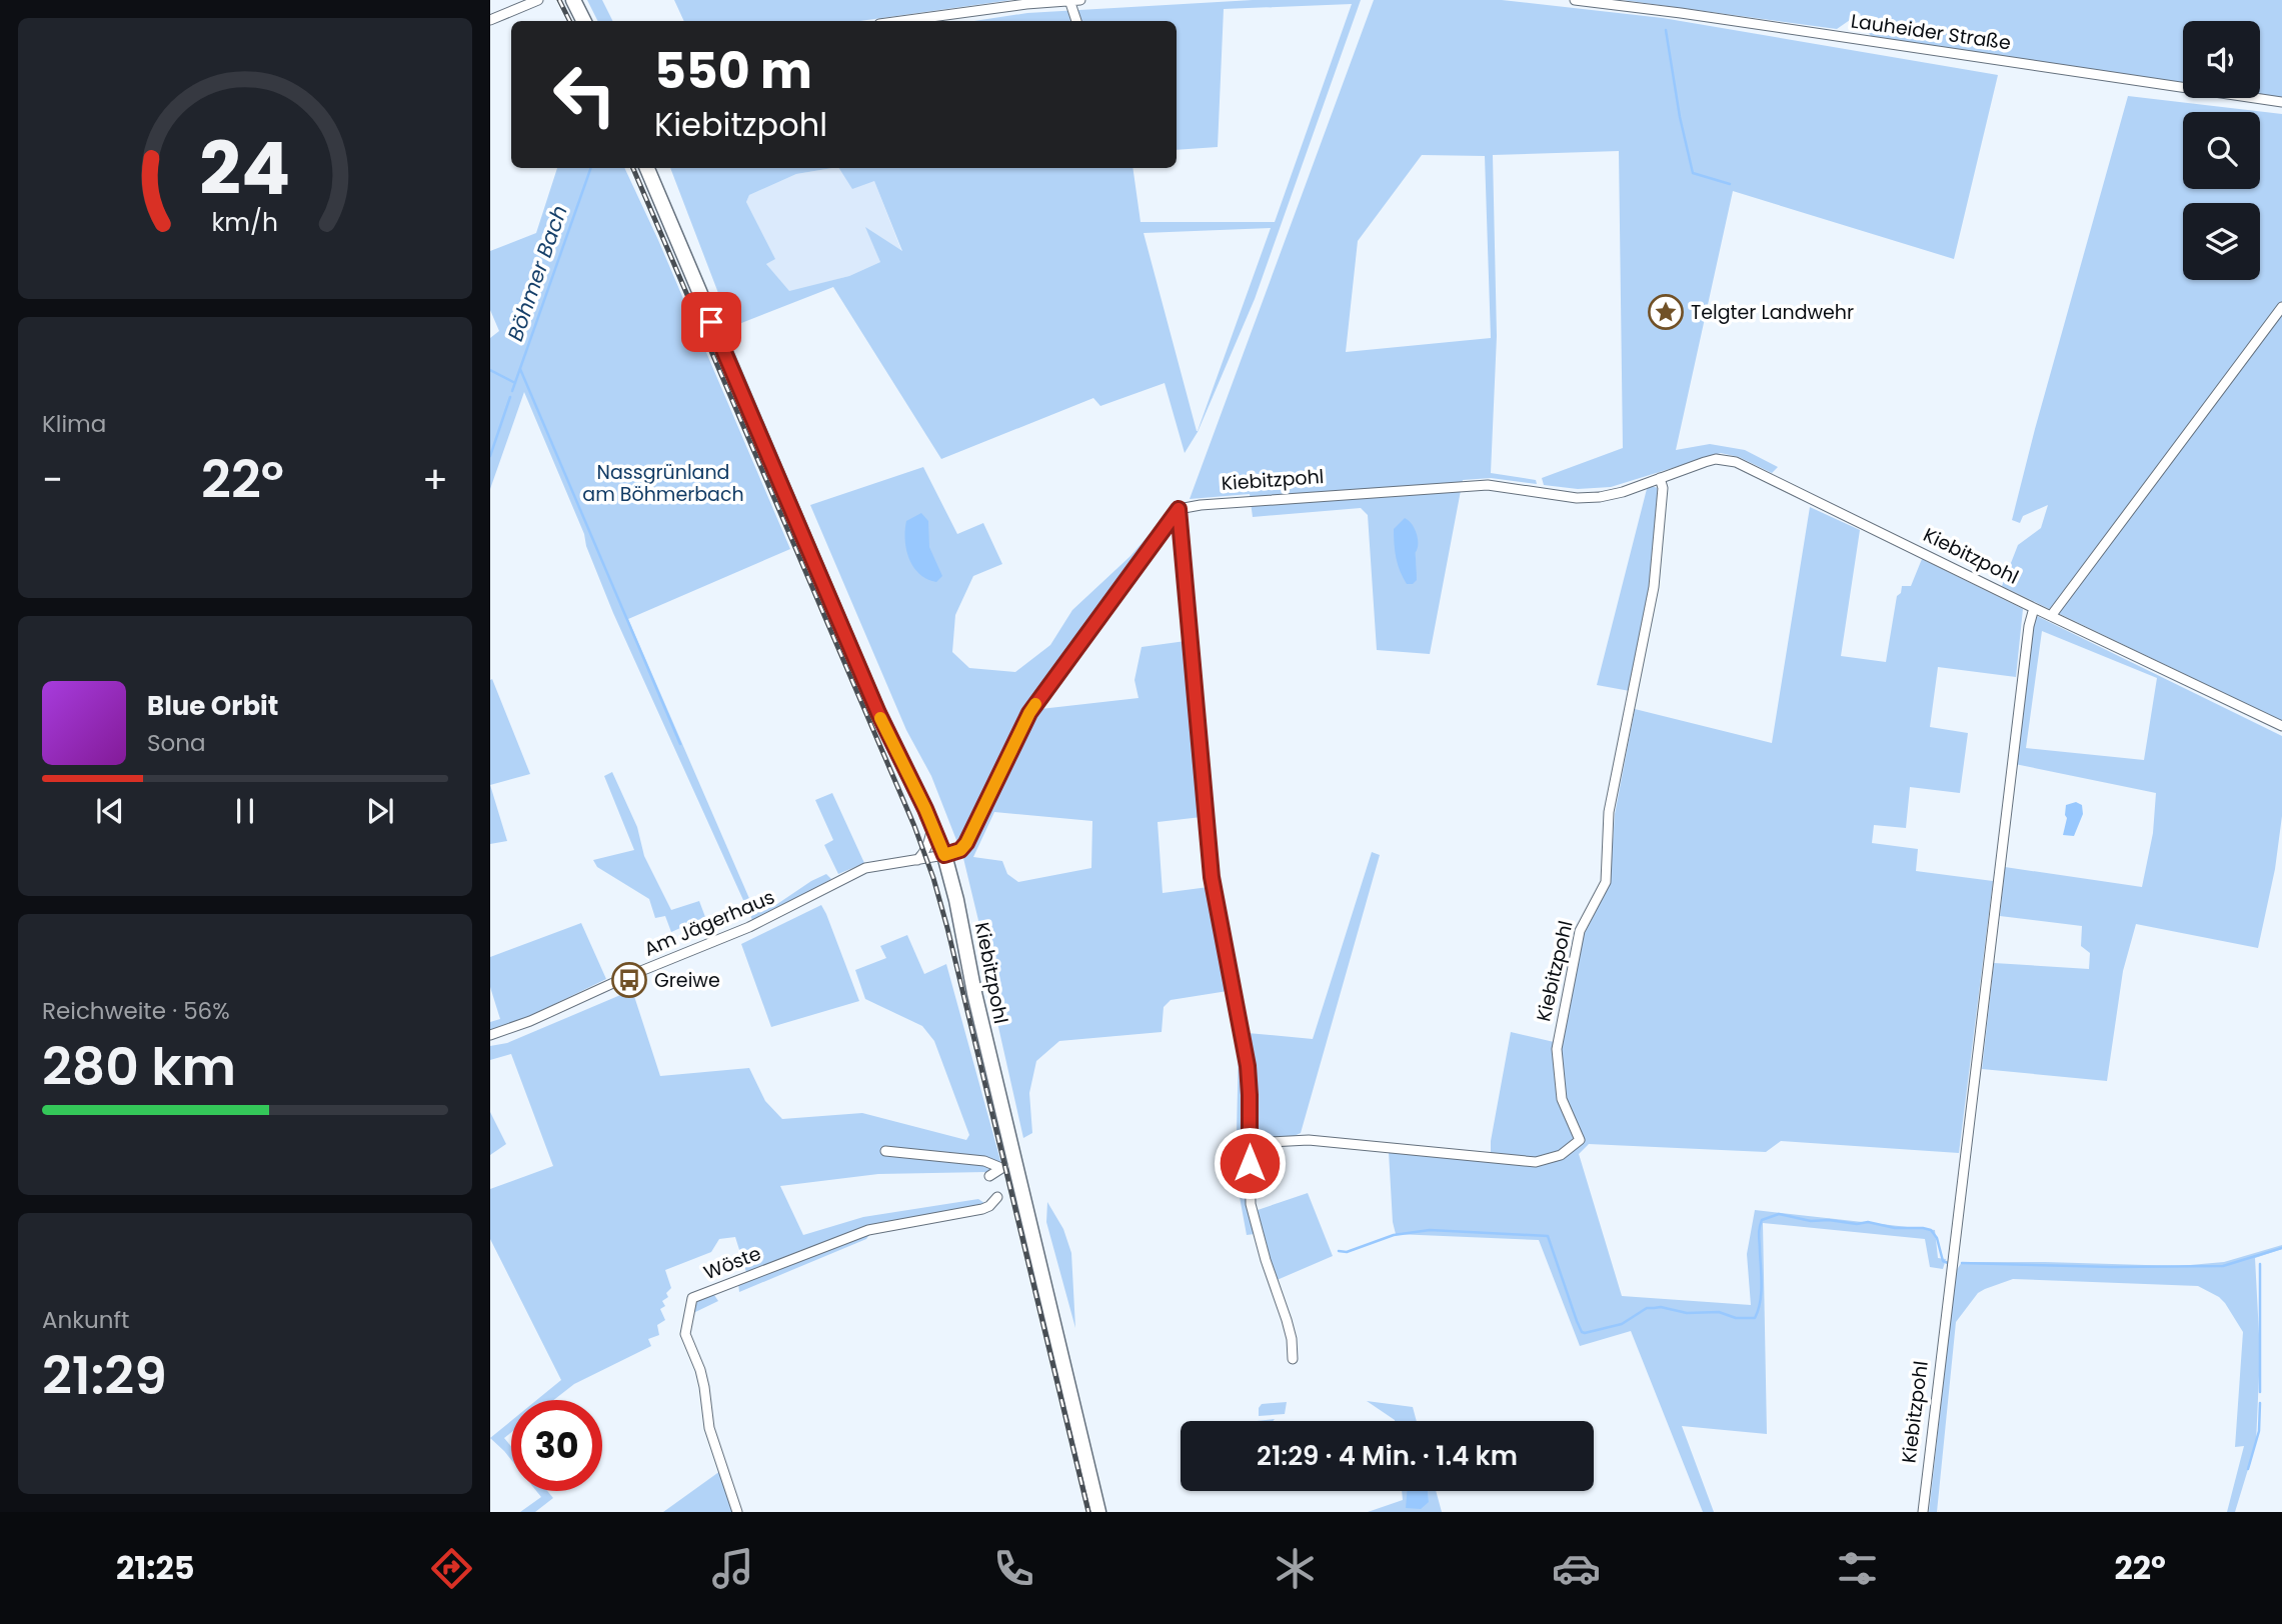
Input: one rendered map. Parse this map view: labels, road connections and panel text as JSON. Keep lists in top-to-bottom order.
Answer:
{
  "streets": {
    "main road": ["Kiebitzpohl"],
    "street": ["Lauheider Straße", "Am Jägerhaus", "Wöste"]
  },
  "crossings": [
    ["Kiebitzpohl", "Am Jägerhaus"]
  ],
  "water": ["Böhmer Bach"],
  "parks": ["Nassgrünland am Böhmerbach"],
  "places": {
    "place": ["Telgter Landwehr"],
    "bus stop": ["Greiwe"]
  },
  "page": {
    "turn": ["550 m", "Kiebitzpohl"],
    "tile": [
      "Klima",
      ["Reichweite · 56%", "280 km"],
      ["Ankunft", "21:29"]
    ],
    "heat": ["−", "22°", "+"],
    "song": ["Blue Orbit", "Sona"],
    "limit": "30",
    "trip": "21:29 · 4 Min. · 1.4 km",
    "tabs": ["21:25", "22°"],
    "gauge": ["24", "km/h"]
  }
}
